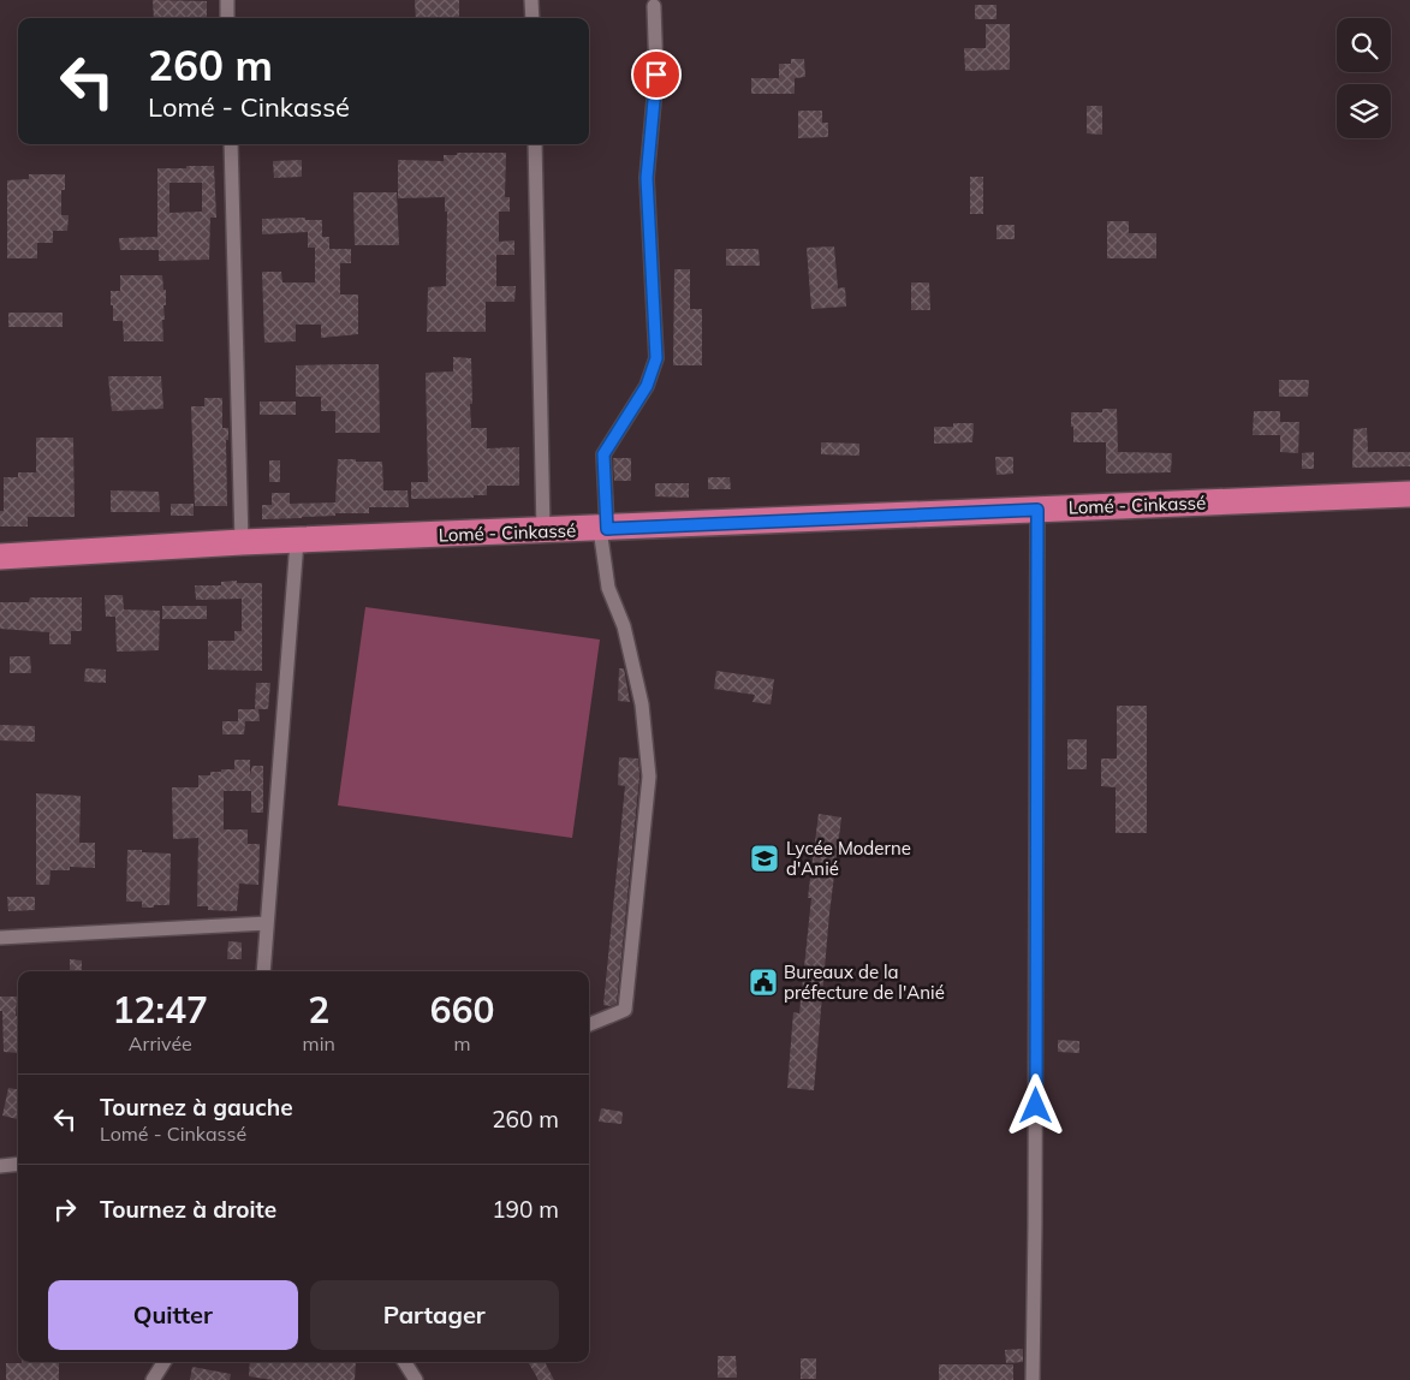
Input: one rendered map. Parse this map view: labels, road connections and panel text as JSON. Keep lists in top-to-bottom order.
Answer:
{
  "streets": {
    "highway": ["Lomé - Cinkassé"]
  },
  "places": {
    "school or university": ["Lycée Moderne d'Anié"],
    "public building": ["Bureaux de la préfecture de l'Anié"]
  },
  "page": {
    "turn": ["260 m", "Lomé - Cinkassé"],
    "eta": [
      "12:47",
      "Arrivée",
      "2",
      "min",
      "660",
      "m"
    ],
    "list": [
      {
        "name": "Tournez à gauche",
        "note": "Lomé - Cinkassé",
        "value": "260 m"
      },
      {
        "name": "Tournez à droite",
        "value": "190 m"
      }
    ],
    "buttons": ["Quitter", "Partager"]
  }
}
